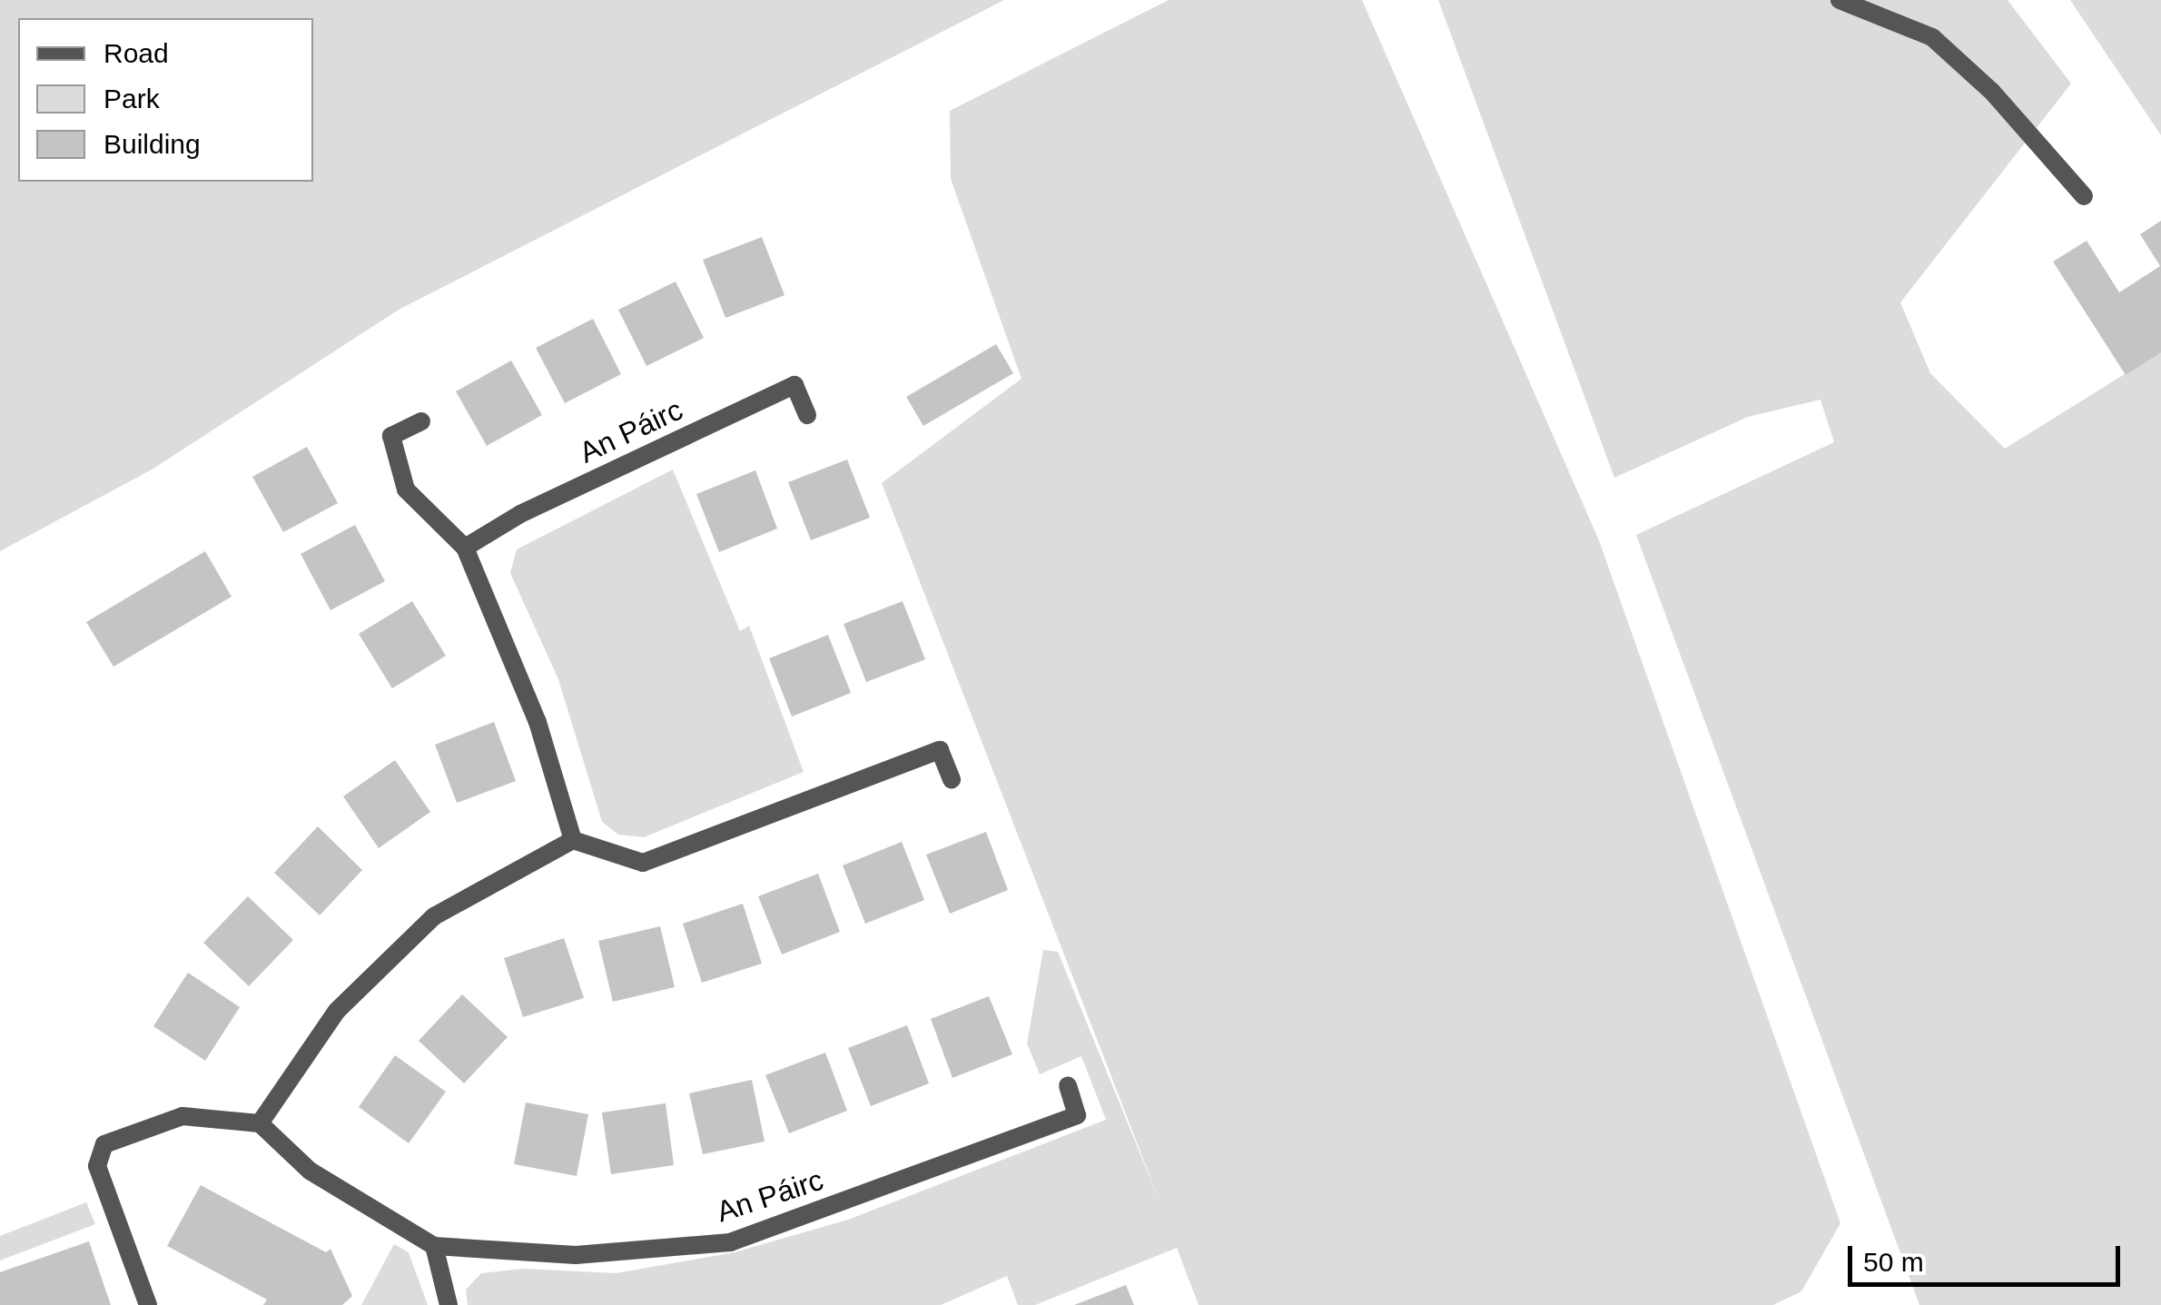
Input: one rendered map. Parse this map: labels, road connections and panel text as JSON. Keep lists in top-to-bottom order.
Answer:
{
  "streets": {
    "street": ["An Páirc"]
  },
  "legend": ["Road", "Park", "Building"],
  "scale_bar": "50 m"
}
